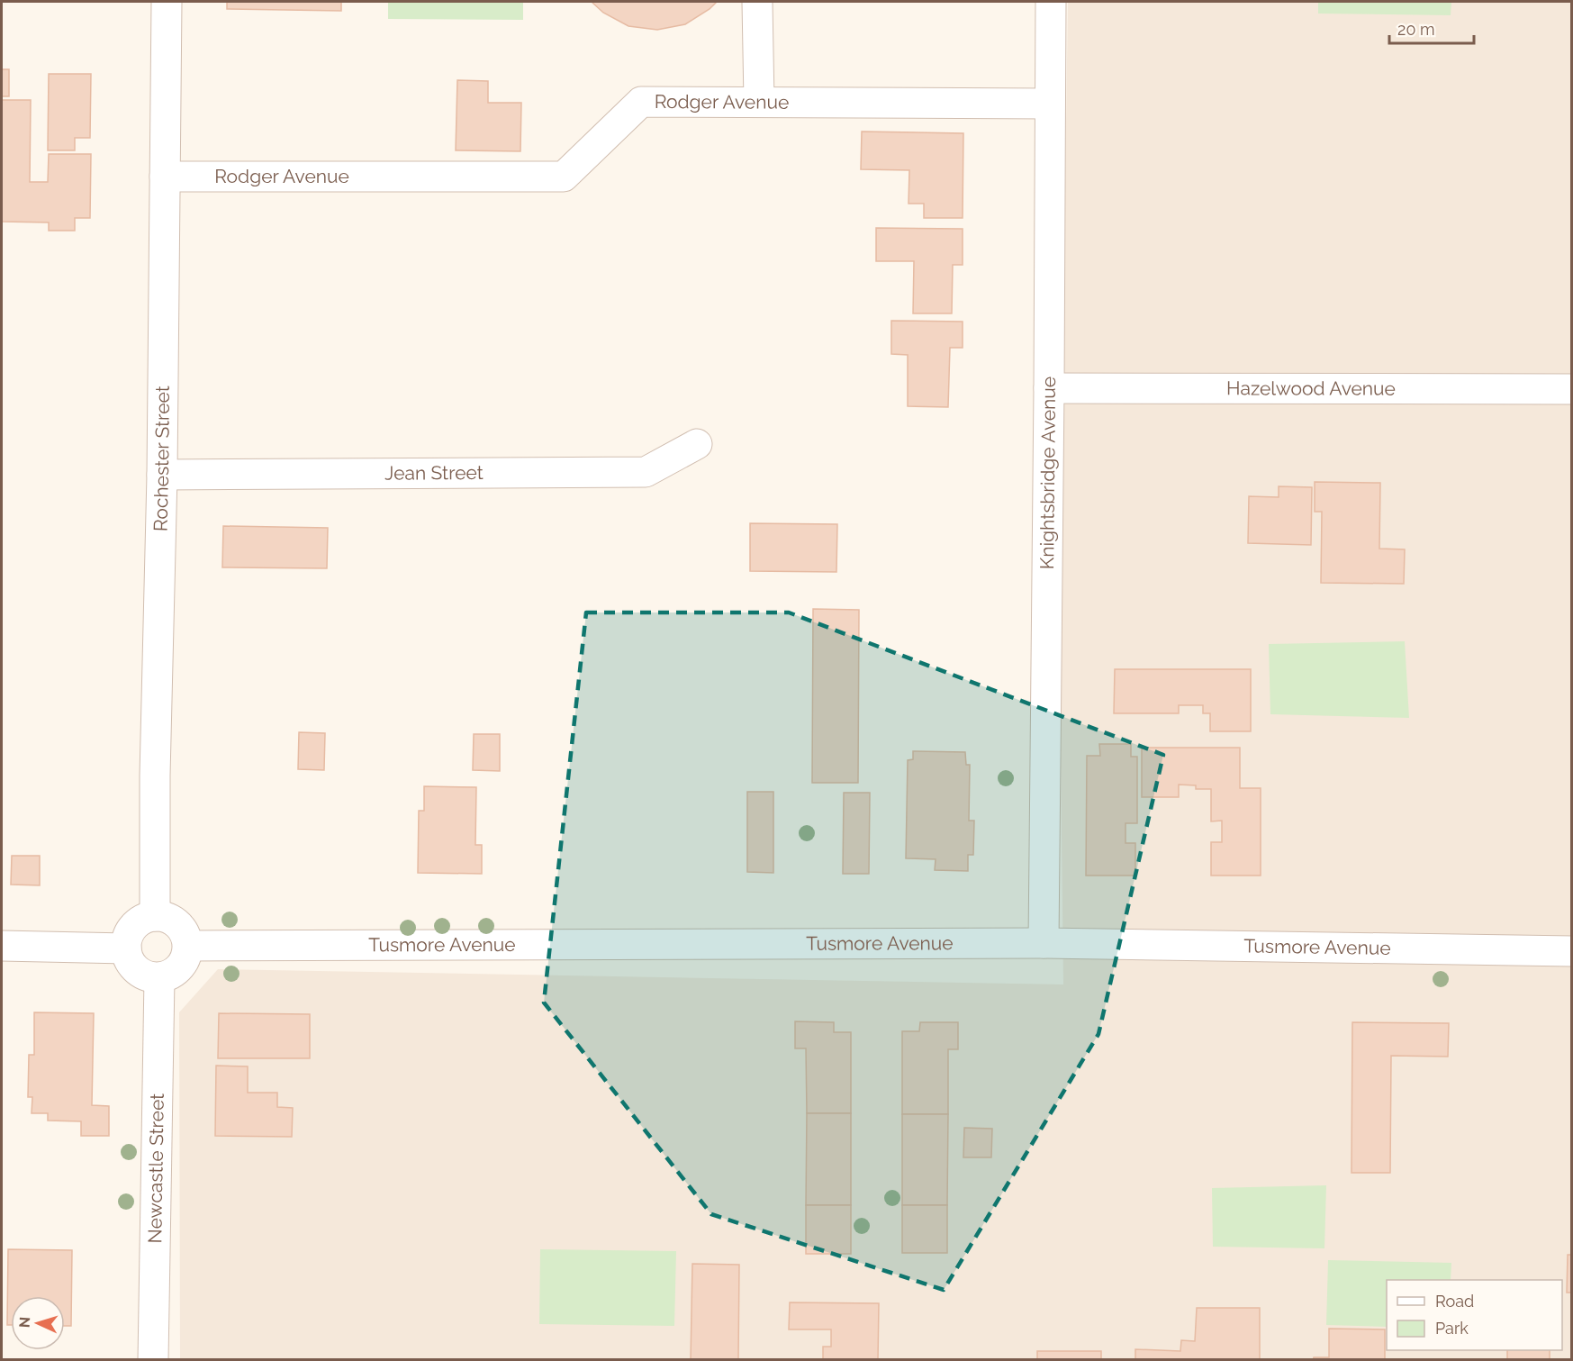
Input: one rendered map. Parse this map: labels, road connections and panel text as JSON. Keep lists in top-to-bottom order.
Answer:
{
  "streets": {
    "street": [
      "Rodger Avenue",
      "Hazelwood Avenue",
      "Rochester Street",
      "Knightsbridge Avenue",
      "Jean Street",
      "Tusmore Avenue",
      "Newcastle Street"
    ]
  },
  "crossings": [
    ["Rodger Avenue", "Rochester Street"],
    ["Rodger Avenue", "Knightsbridge Avenue"],
    ["Hazelwood Avenue", "Knightsbridge Avenue"],
    ["Rochester Street", "Jean Street"],
    ["Rochester Street", "Tusmore Avenue"],
    ["Rochester Street", "Newcastle Street"],
    ["Knightsbridge Avenue", "Tusmore Avenue"],
    ["Tusmore Avenue", "Newcastle Street"]
  ],
  "legend": ["Road", "Park"],
  "scale_bar": "20 m",
  "north": "left"
}
